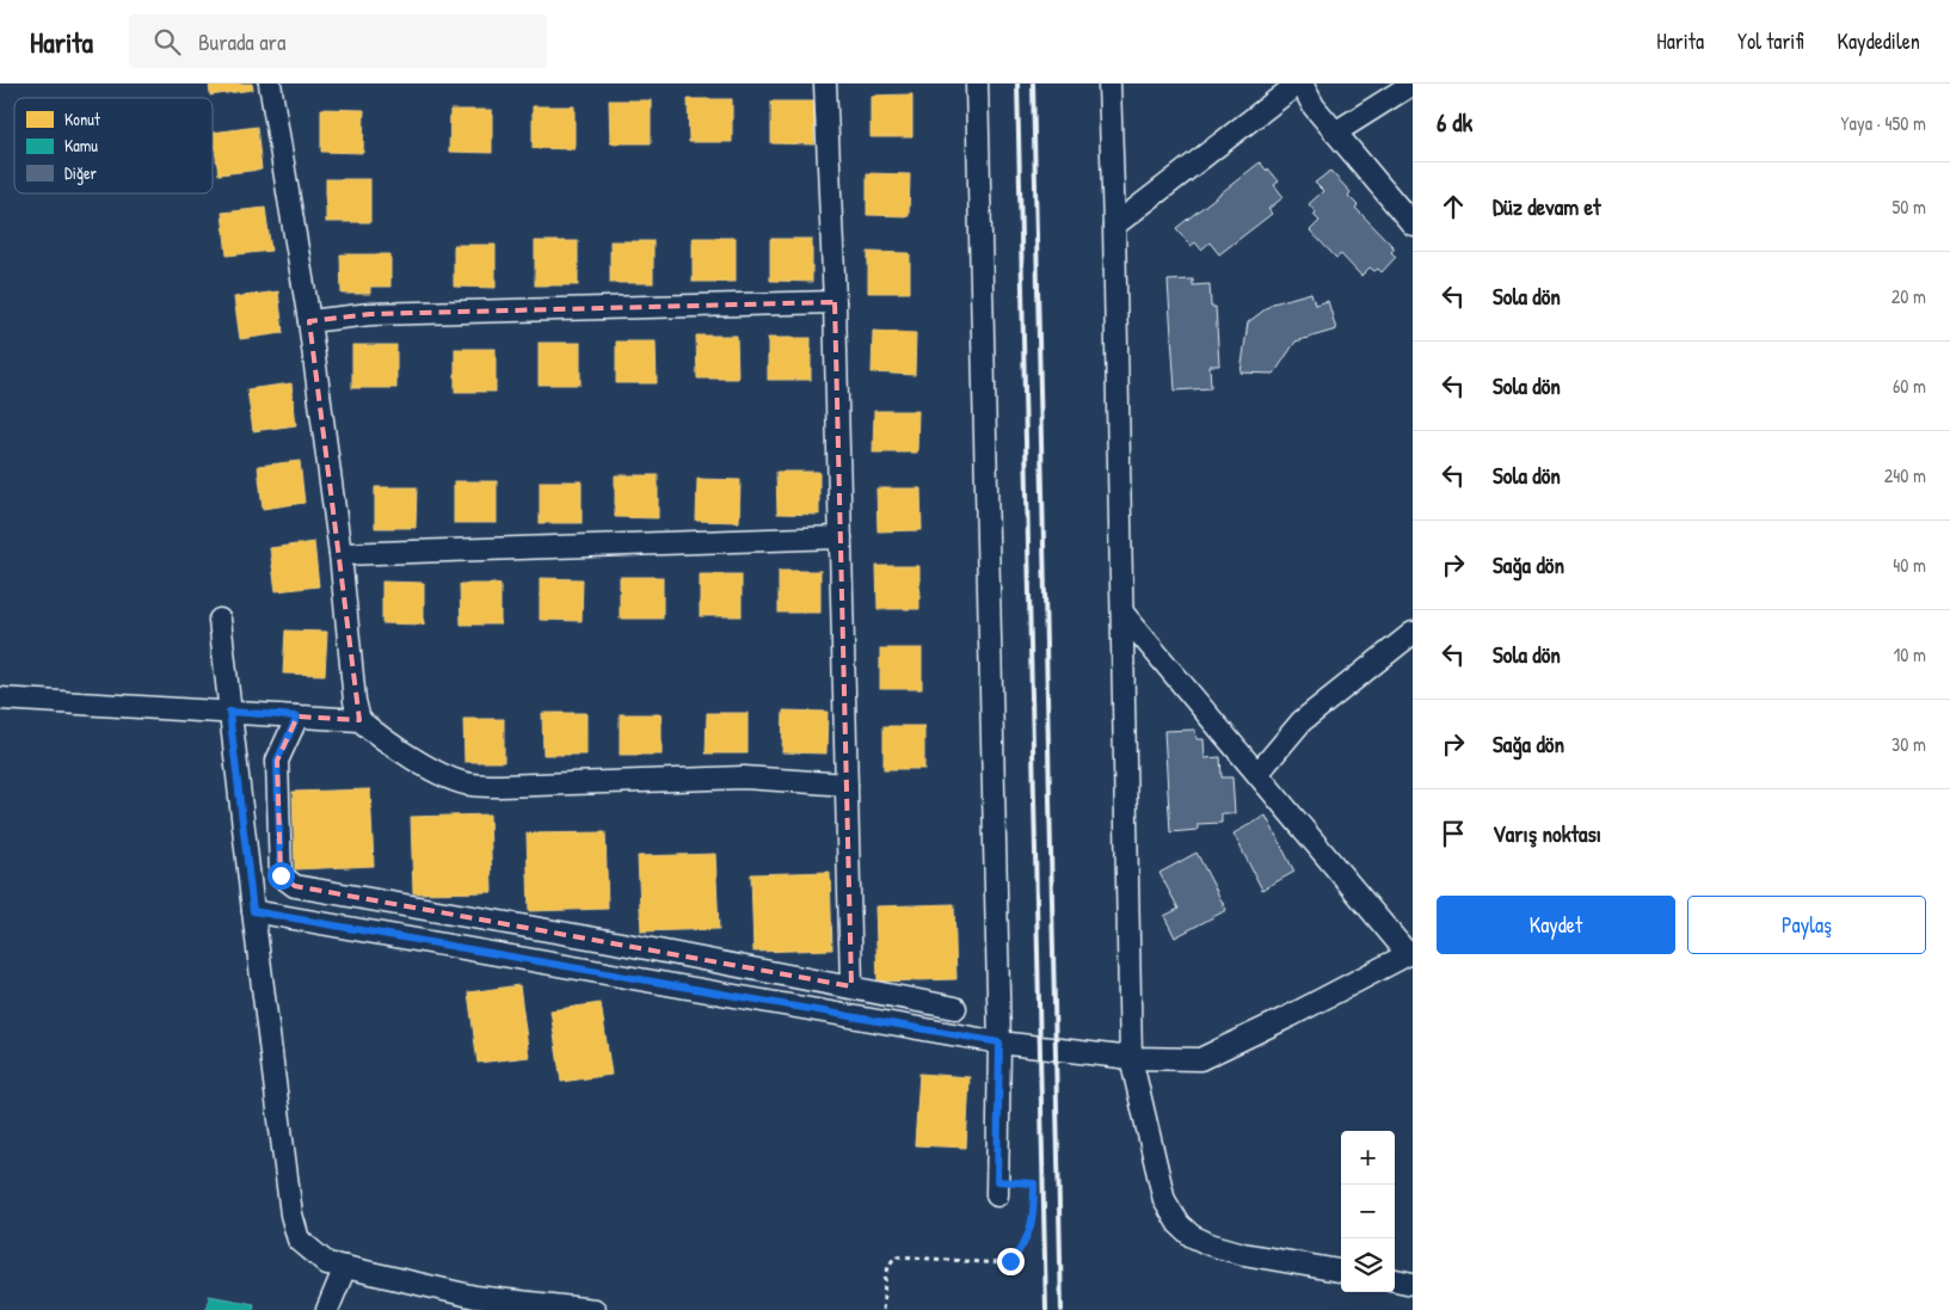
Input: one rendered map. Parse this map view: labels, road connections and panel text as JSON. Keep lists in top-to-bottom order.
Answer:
{
  "legend": ["Konut", "Kamu", "Diğer"],
  "page": {
    "header": "Harita",
    "search": "Burada ara",
    "nav": ["Harita", "Yol tarifi", "Kaydedilen"],
    "heading": ["6 dk", "Yaya · 450 m"],
    "list": [
      ["Düz devam et", "50 m"],
      ["Sola dön", "20 m"],
      ["Sola dön", "60 m"],
      ["Sola dön", "240 m"],
      ["Sağa dön", "40 m"],
      ["Sola dön", "10 m"],
      ["Sağa dön", "30 m"],
      "Varış noktası"
    ],
    "buttons": ["Kaydet", "Paylaş"],
    "map_buttons": ["+", "−"]
  }
}
